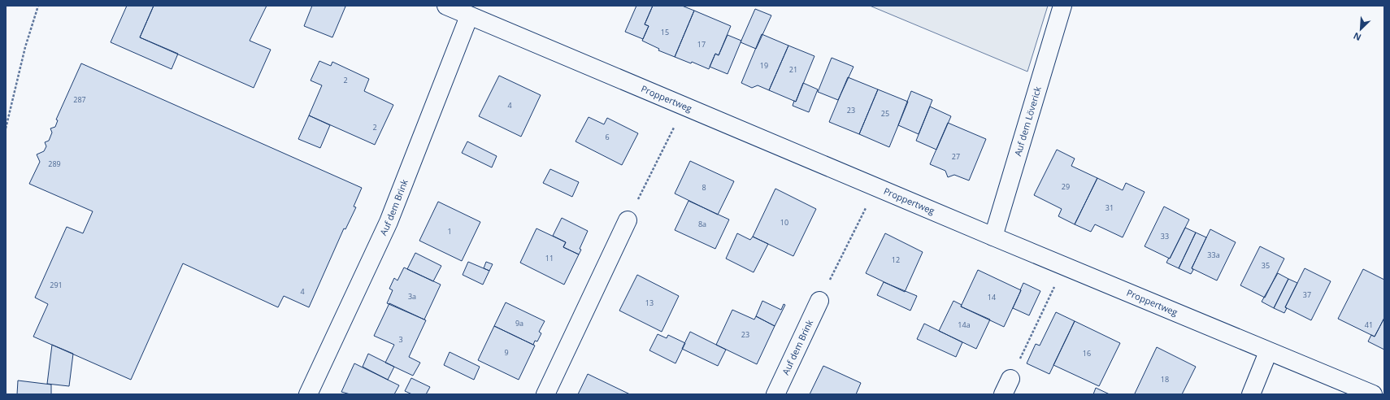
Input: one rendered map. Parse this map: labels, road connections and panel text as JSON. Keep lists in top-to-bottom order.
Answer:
{
  "streets": {
    "street": ["Proppertweg", "Auf dem Löverick", "Auf dem Brink"]
  },
  "crossings": [
    ["Proppertweg", "Auf dem Löverick"],
    ["Proppertweg", "Auf dem Brink"]
  ],
  "house_numbers": [
    "15",
    "17",
    "19",
    "21",
    "2",
    "287",
    "4",
    "23",
    "25",
    "2",
    "6",
    "27",
    "289",
    "29",
    "8",
    "31",
    "10",
    "8a",
    "1",
    "33",
    "33a",
    "11",
    "12",
    "35",
    "291",
    "4",
    "37",
    "3a",
    "14",
    "13",
    "9a",
    "14a",
    "41",
    "23",
    "3",
    "9",
    "16",
    "18"
  ],
  "north": "bottom left"
}
